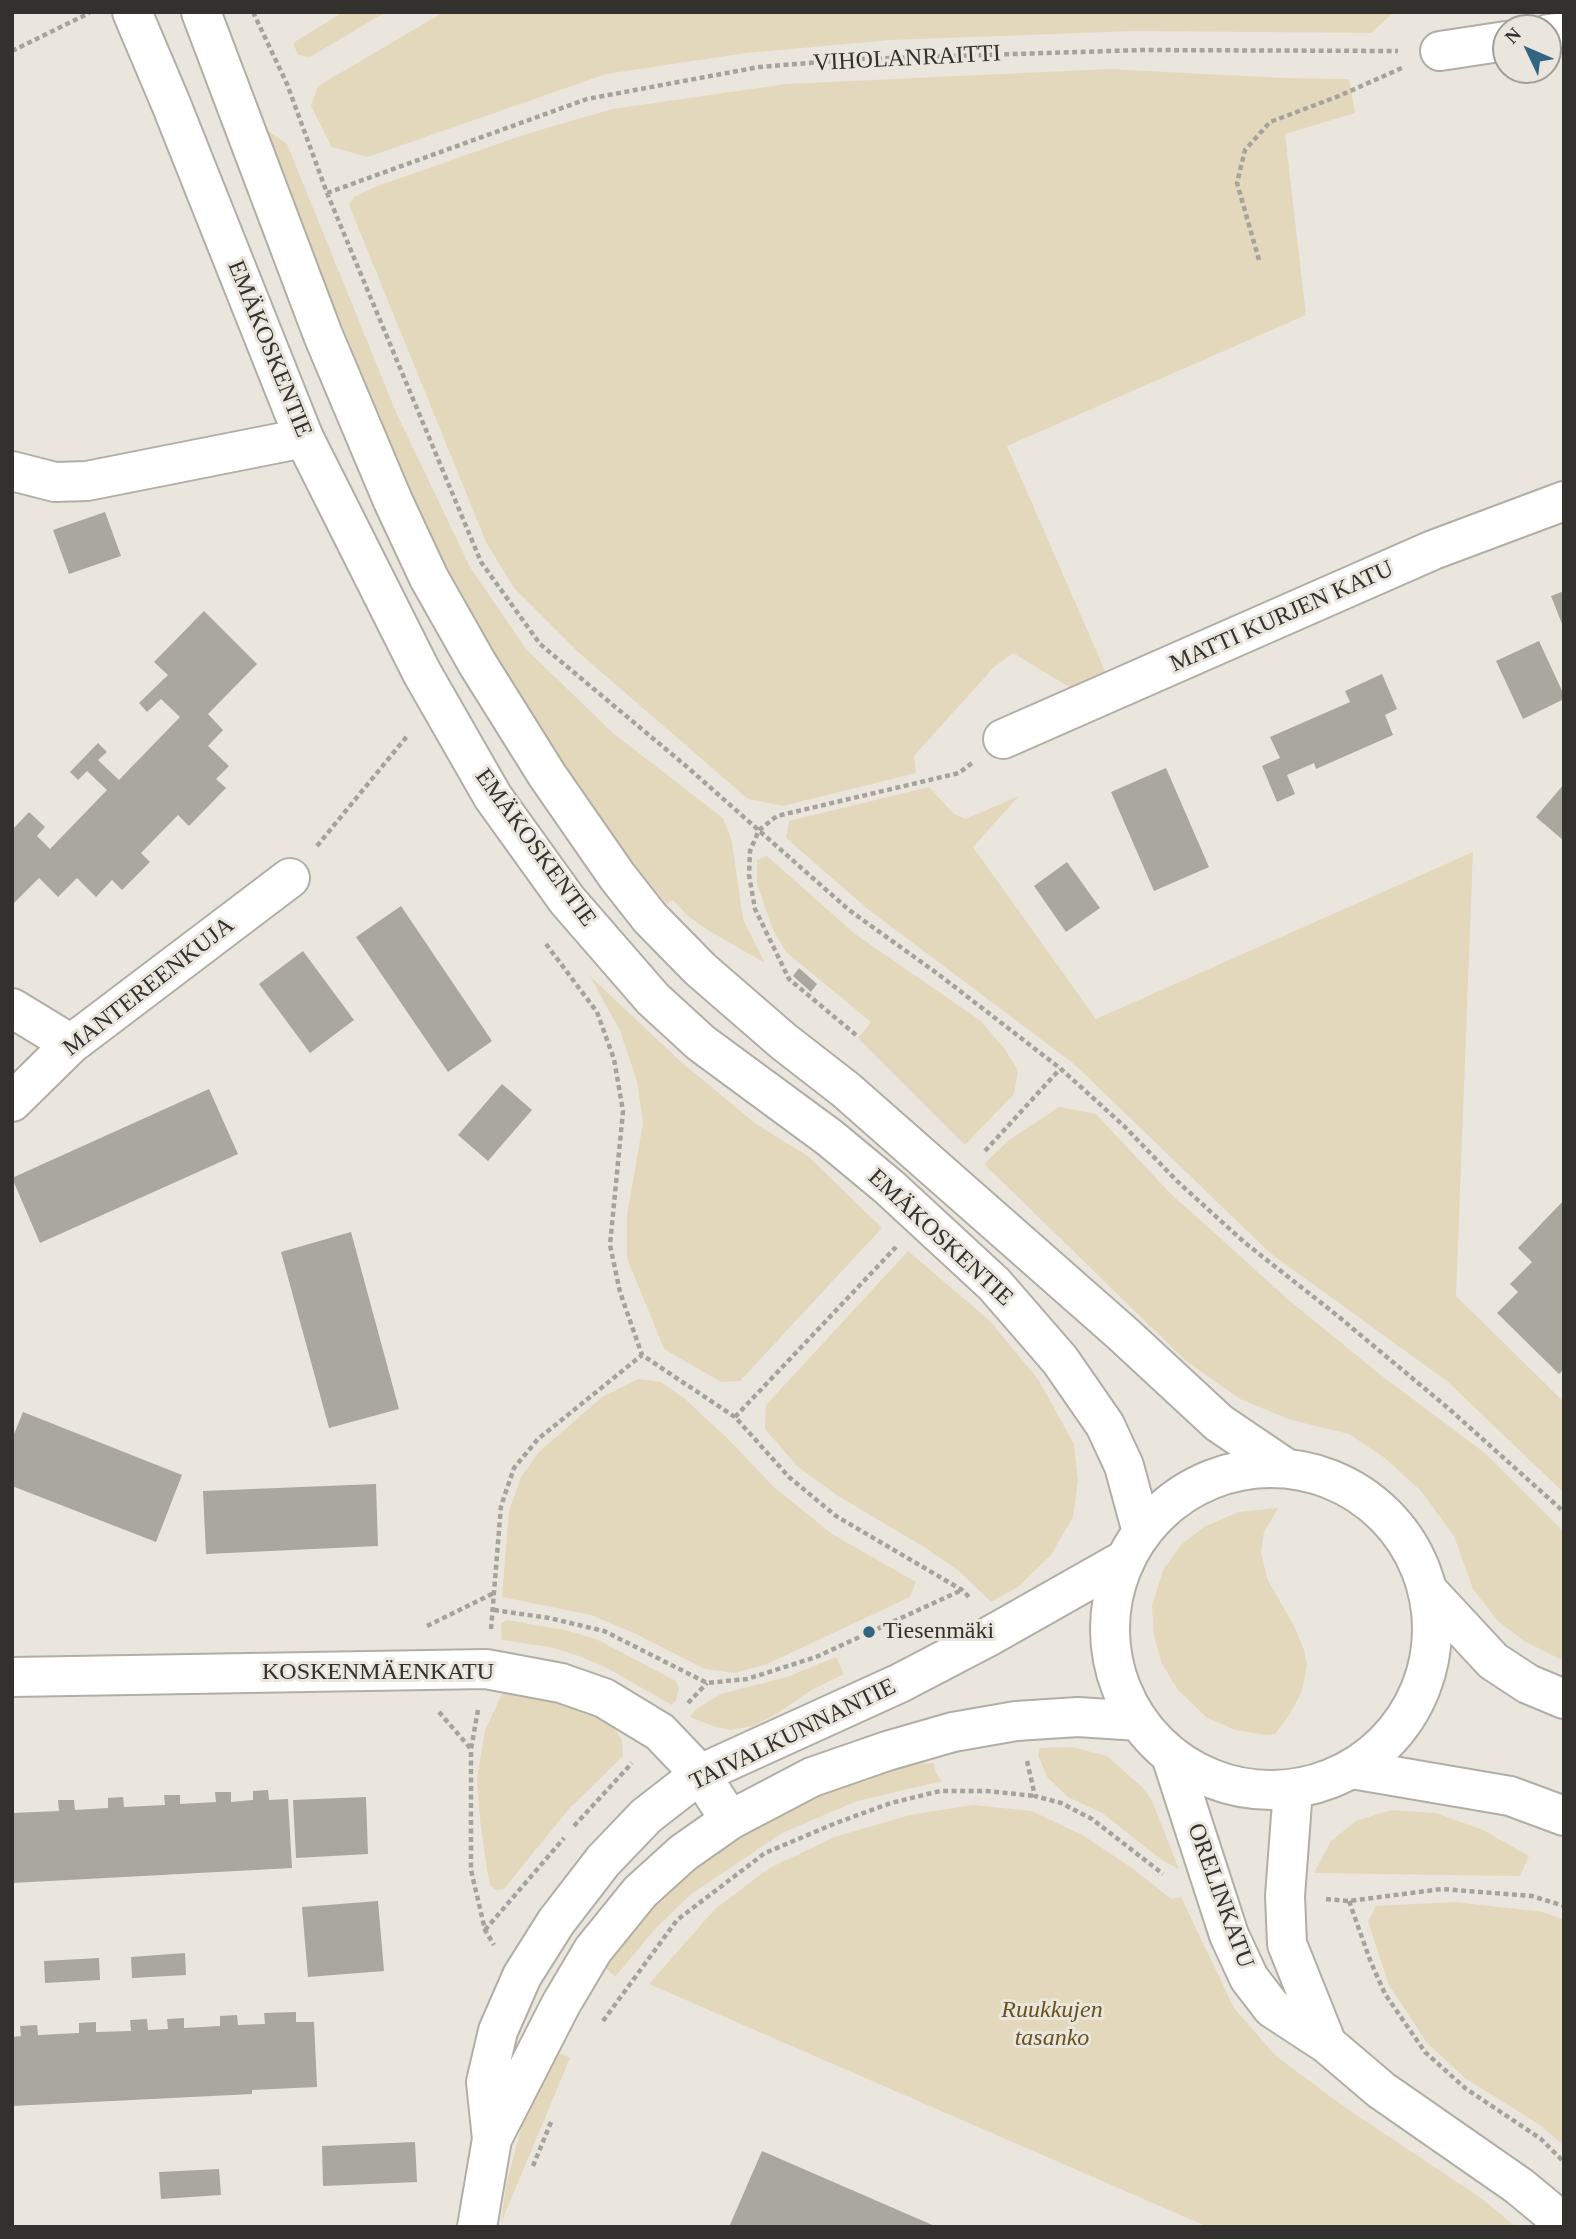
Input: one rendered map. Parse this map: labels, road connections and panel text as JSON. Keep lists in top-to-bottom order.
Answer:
{
  "streets": {
    "main road": [
      "EMÄKOSKENTIE",
      "MATTI KURJEN KATU",
      "MANTEREENKUJA",
      "KOSKENMÄENKATU",
      "TAIVALKUNNANTIE",
      "ORELINKATU"
    ],
    "path": ["VIHOLANRAITTI"]
  },
  "crossings": [
    ["EMÄKOSKENTIE", "TAIVALKUNNANTIE"],
    ["KOSKENMÄENKATU", "TAIVALKUNNANTIE"]
  ],
  "parks": ["Ruukkujen tasanko"],
  "places": ["Tiesenmäki"],
  "north": "top left"
}
